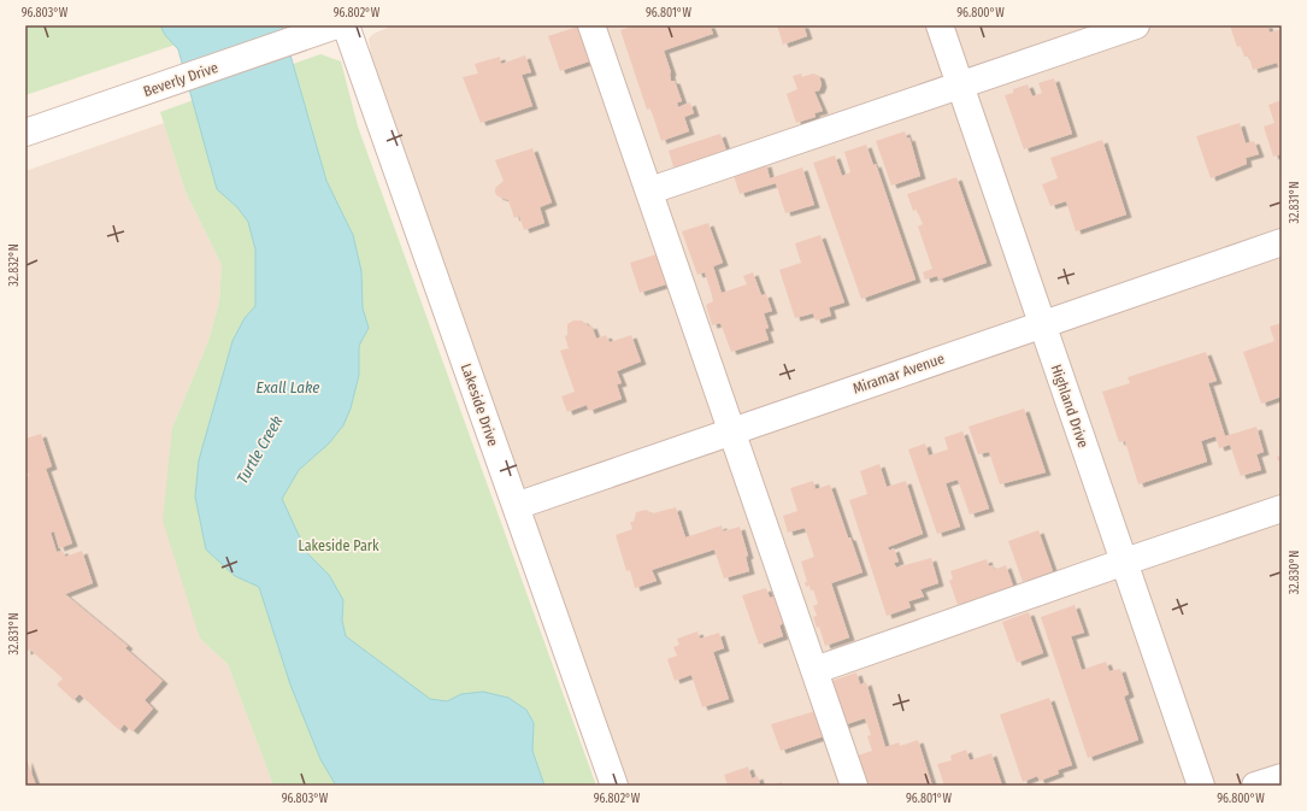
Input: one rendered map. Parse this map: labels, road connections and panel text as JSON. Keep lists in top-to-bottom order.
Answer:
{
  "streets": {
    "street": [
      "Beverly Drive",
      "Miramar Avenue",
      "Lakeside Drive",
      "Highland Drive"
    ]
  },
  "crossings": [
    ["Miramar Avenue", "Lakeside Drive"],
    ["Miramar Avenue", "Highland Drive"]
  ],
  "water": ["Exall Lake", "Turtle Creek"],
  "parks": ["Lakeside Park"],
  "coordinates": [
    "96.803°W",
    "96.802°W",
    "96.801°W",
    "96.800°W",
    "32.831°N",
    "32.832°N",
    "32.830°N"
  ]
}
